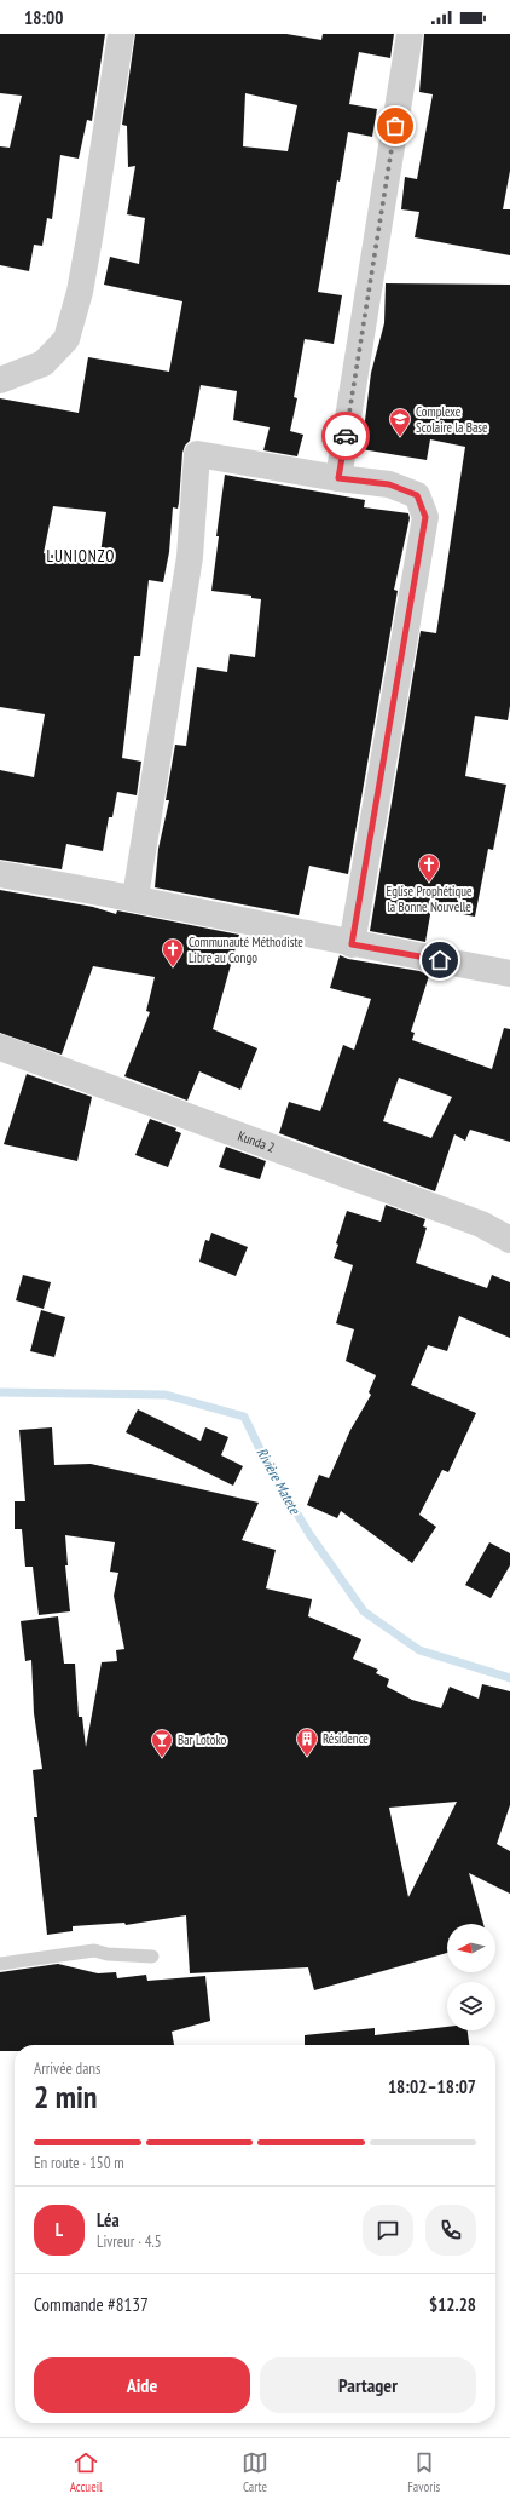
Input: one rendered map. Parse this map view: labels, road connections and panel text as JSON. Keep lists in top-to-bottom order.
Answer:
{
  "streets": {
    "street": ["Kunda 2"]
  },
  "districts": ["LUNIONZO"],
  "water": ["Rivière Matete"],
  "places": {
    "school or university": ["Complexe Scolaire la Base"],
    "church": ["Eglise Prophétique la Bonne Nouvelle", "Communauté Méthodiste Libre au Congo"],
    "building": ["Résidence"],
    "bar": ["Bar Lotoko"]
  },
  "north": "left",
  "page": {
    "status": "18:00",
    "heading": ["2 min", "Arrivée dans", "18:02–18:07"],
    "panel": [
      "Léa",
      "Livreur · 4.5",
      "Commande #8137",
      "$12.28"
    ],
    "bar": "En route · 150 m",
    "round": "L",
    "buttons": ["Aide", "Partager"],
    "tabs": ["Accueil", "Carte", "Favoris"]
  }
}
